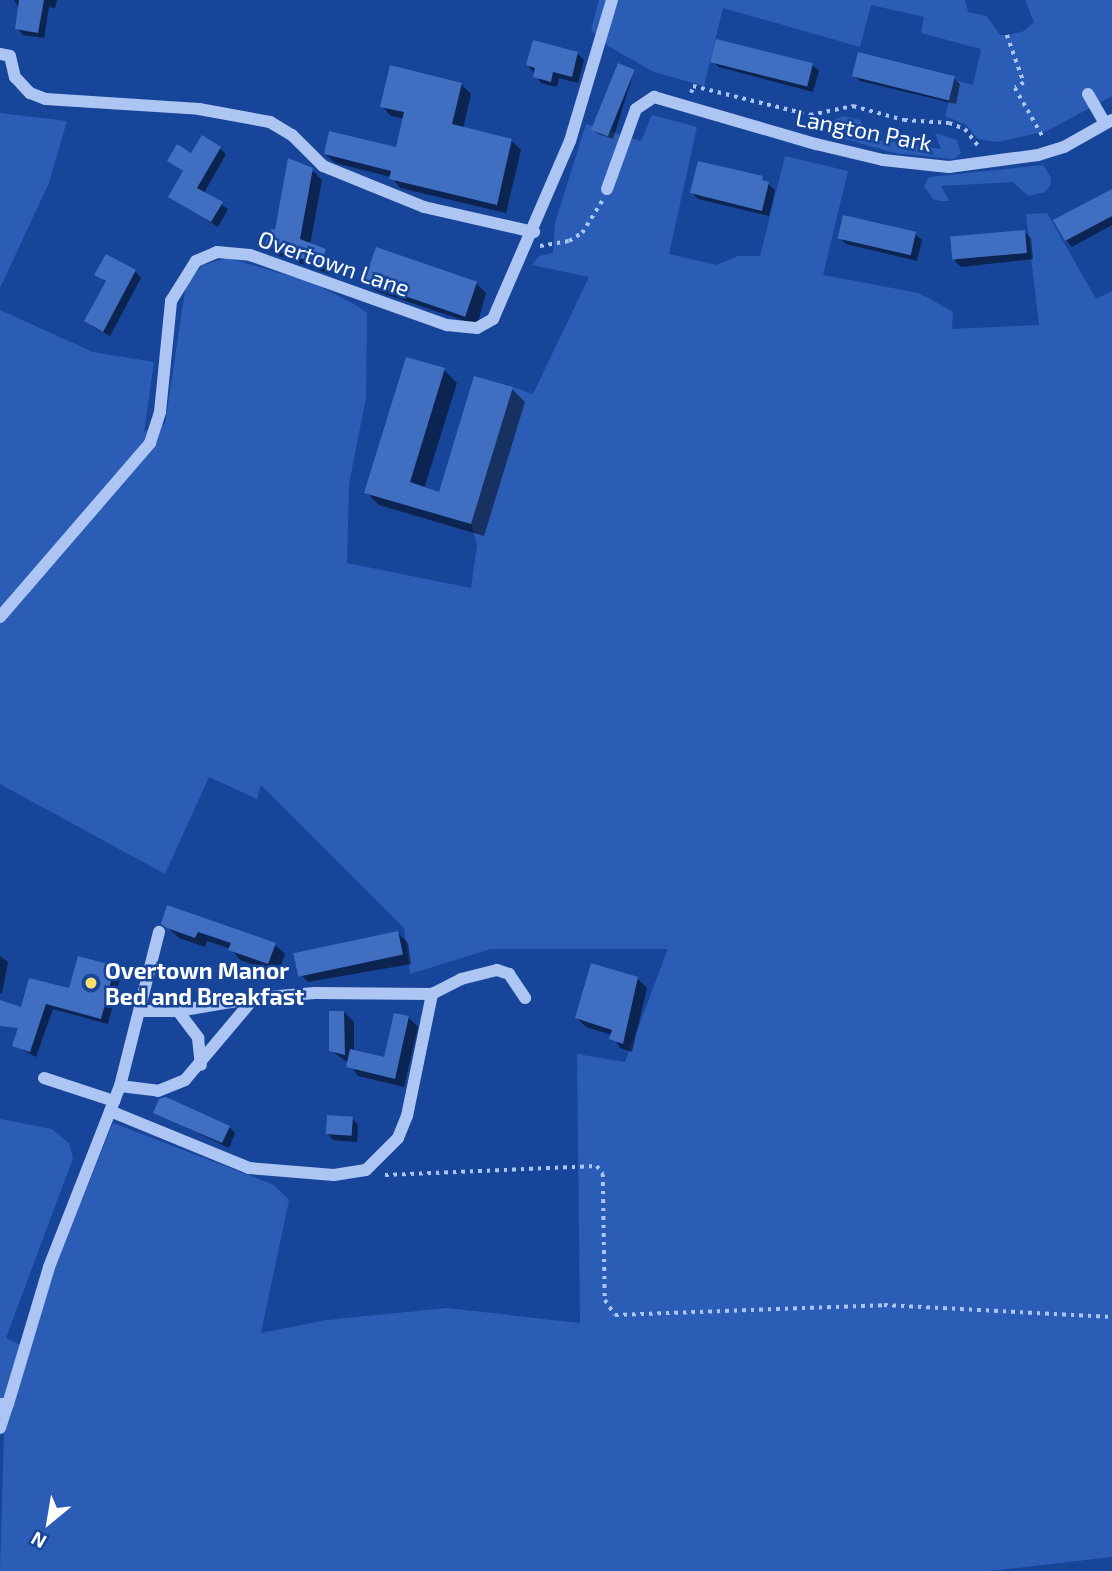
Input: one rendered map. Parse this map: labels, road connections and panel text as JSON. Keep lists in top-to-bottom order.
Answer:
{
  "streets": {
    "street": ["Langton Park", "Overtown Lane"]
  },
  "places": ["Overtown Manor Bed and Breakfast"],
  "north": "bottom left"
}
